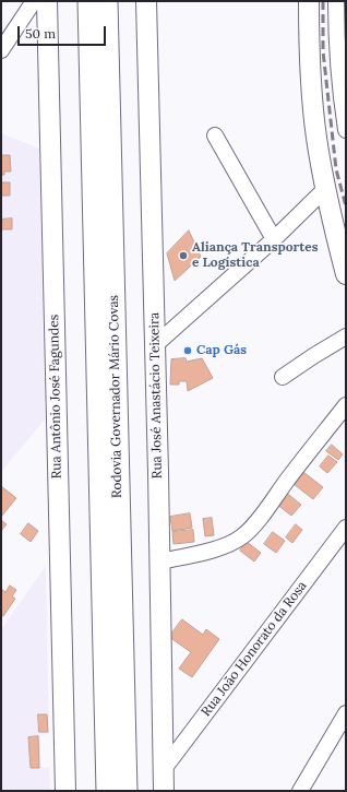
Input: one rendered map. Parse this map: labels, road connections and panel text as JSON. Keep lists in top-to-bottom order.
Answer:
{
  "streets": {
    "highway": ["Rodovia Governador Mário Covas"],
    "main road": ["Rua José Anastácio Teixeira", "Rua Antônio José Fagundes"],
    "street": ["Rua João Honorato da Rosa"]
  },
  "crossings": [
    ["Rua José Anastácio Teixeira", "Rua João Honorato da Rosa"]
  ],
  "places": ["Aliança Transportes e Logística", "Cap Gás"],
  "scale_bar": "50 m"
}
